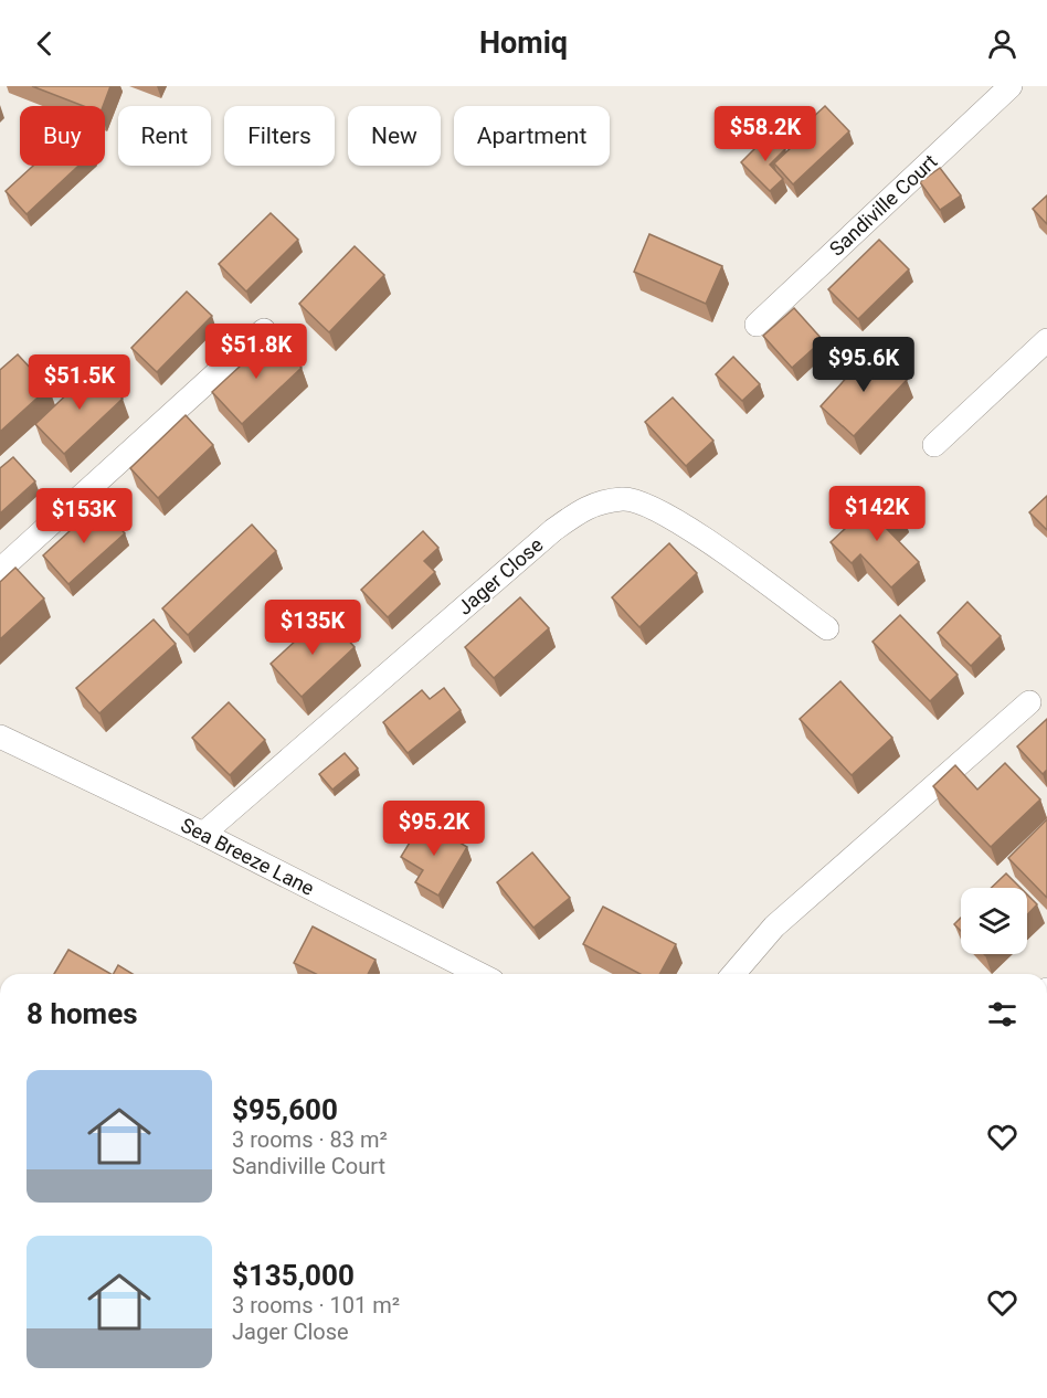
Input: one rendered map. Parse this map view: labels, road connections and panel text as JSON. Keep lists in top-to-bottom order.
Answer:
{
  "streets": {
    "street": ["Sandiville Court", "Jager Close", "Sea Breeze Lane"]
  },
  "crossings": [
    ["Jager Close", "Sea Breeze Lane"]
  ],
  "page": {
    "header": "Homiq",
    "price": [
      "$58.2K",
      "$51.8K",
      "$95.6K",
      "$51.5K",
      "$142K",
      "$153K",
      "$135K",
      "$95.2K"
    ],
    "chip": [
      "Buy",
      "Rent",
      "Filters",
      "New",
      "Apartment"
    ],
    "heading": "8 homes",
    "list": [
      {
        "name": "$95,600",
        "note": "3 rooms · 83 m² · Sandiville Court"
      },
      {
        "name": "$135,000",
        "note": "3 rooms · 101 m² · Jager Close"
      }
    ]
  }
}
